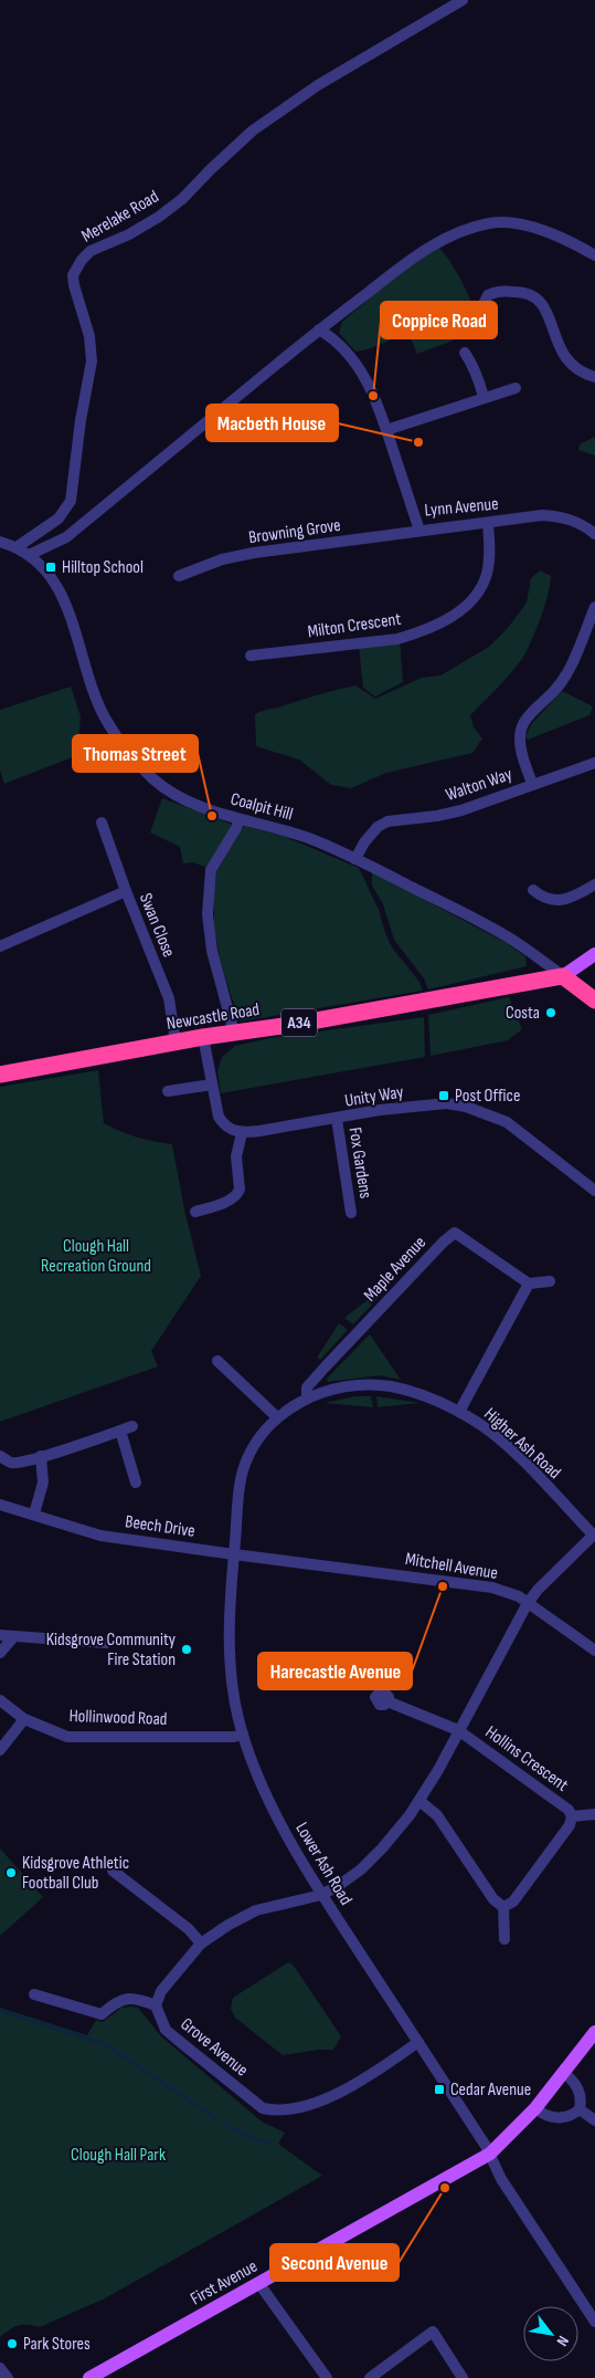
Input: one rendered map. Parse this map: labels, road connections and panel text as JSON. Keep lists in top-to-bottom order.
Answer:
{
  "streets": {
    "highway": ["Newcastle Road", "A34"],
    "main road": ["First Avenue"],
    "street": [
      "Merelake Road",
      "Lynn Avenue",
      "Browning Grove",
      "Milton Crescent",
      "Walton Way",
      "Coalpit Hill",
      "Swan Close",
      "Unity Way",
      "Fox Gardens",
      "Maple Avenue",
      "Higher Ash Road",
      "Beech Drive",
      "Mitchell Avenue",
      "Hollinwood Road",
      "Hollins Crescent",
      "Lower Ash Road",
      "Grove Avenue"
    ]
  },
  "crossings": [
    ["Merelake Road", "Coalpit Hill"],
    ["Lynn Avenue", "Browning Grove"],
    ["Lynn Avenue", "Milton Crescent"],
    ["Walton Way", "Coalpit Hill"],
    ["Coalpit Hill", "Newcastle Road"],
    ["Swan Close", "Newcastle Road"],
    ["Unity Way", "Fox Gardens"],
    ["Maple Avenue", "Higher Ash Road"],
    ["Higher Ash Road", "Beech Drive"],
    ["Higher Ash Road", "Lower Ash Road"],
    ["Beech Drive", "Mitchell Avenue"],
    ["Beech Drive", "Lower Ash Road"],
    ["Hollinwood Road", "Lower Ash Road"],
    ["Lower Ash Road", "Grove Avenue"],
    ["Lower Ash Road", "First Avenue"]
  ],
  "parks": ["Clough Hall Recreation Ground", "Clough Hall Park"],
  "places": {
    "other": [
      "Coppice Road",
      "Macbeth House",
      "Thomas Street",
      "Costa",
      "Harecastle Avenue",
      "Kidsgrove Community Fire Station",
      "Kidsgrove Athletic Football Club",
      "Second Avenue",
      "Park Stores"
    ],
    "transit": ["Hilltop School", "Post Office", "Cedar Avenue"]
  },
  "north": "bottom right"
}
